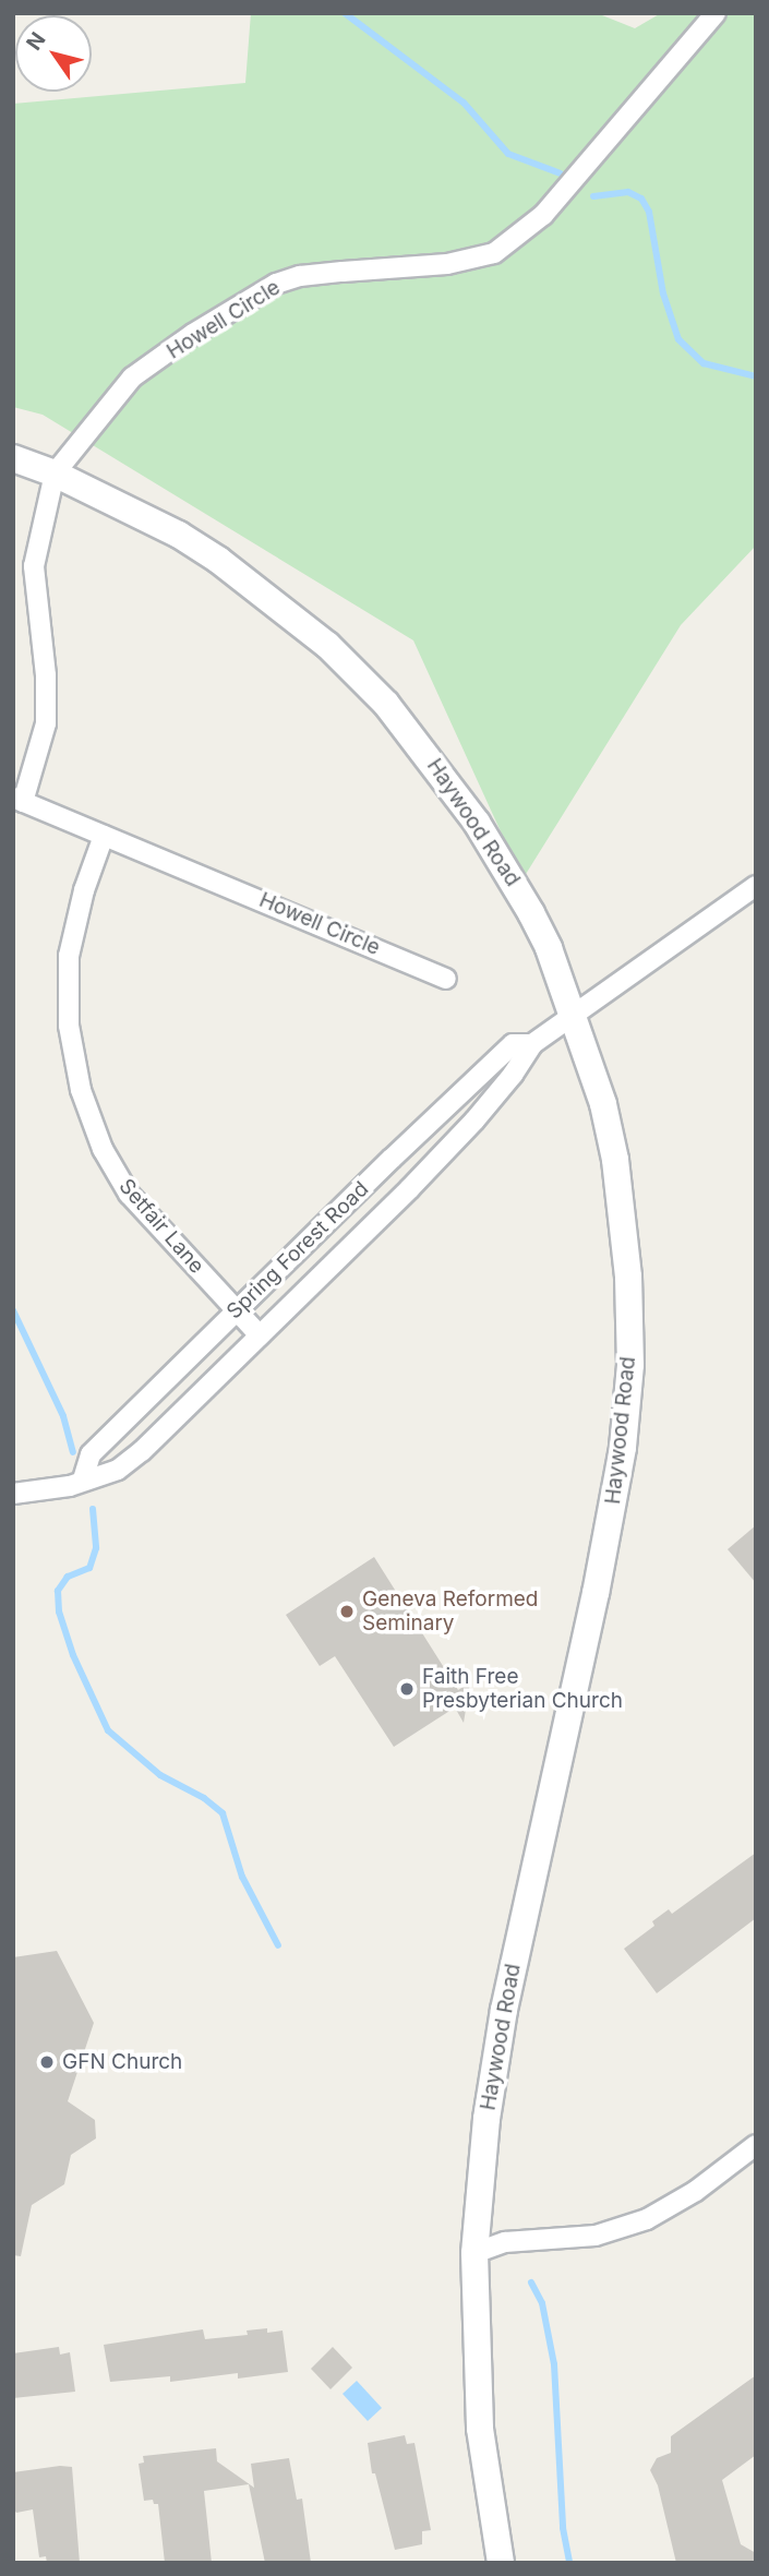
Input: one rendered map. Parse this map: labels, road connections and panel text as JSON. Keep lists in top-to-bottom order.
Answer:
{
  "streets": {
    "main road": ["Haywood Road"],
    "street": ["Howell Circle", "Setfair Lane", "Spring Forest Road"]
  },
  "crossings": [
    ["Howell Circle", "Haywood Road"],
    ["Howell Circle", "Setfair Lane"],
    ["Haywood Road", "Spring Forest Road"],
    ["Setfair Lane", "Spring Forest Road"]
  ],
  "places": ["Geneva Reformed Seminary", "Faith Free Presbyterian Church", "GFN Church"],
  "north": "top left"
}
